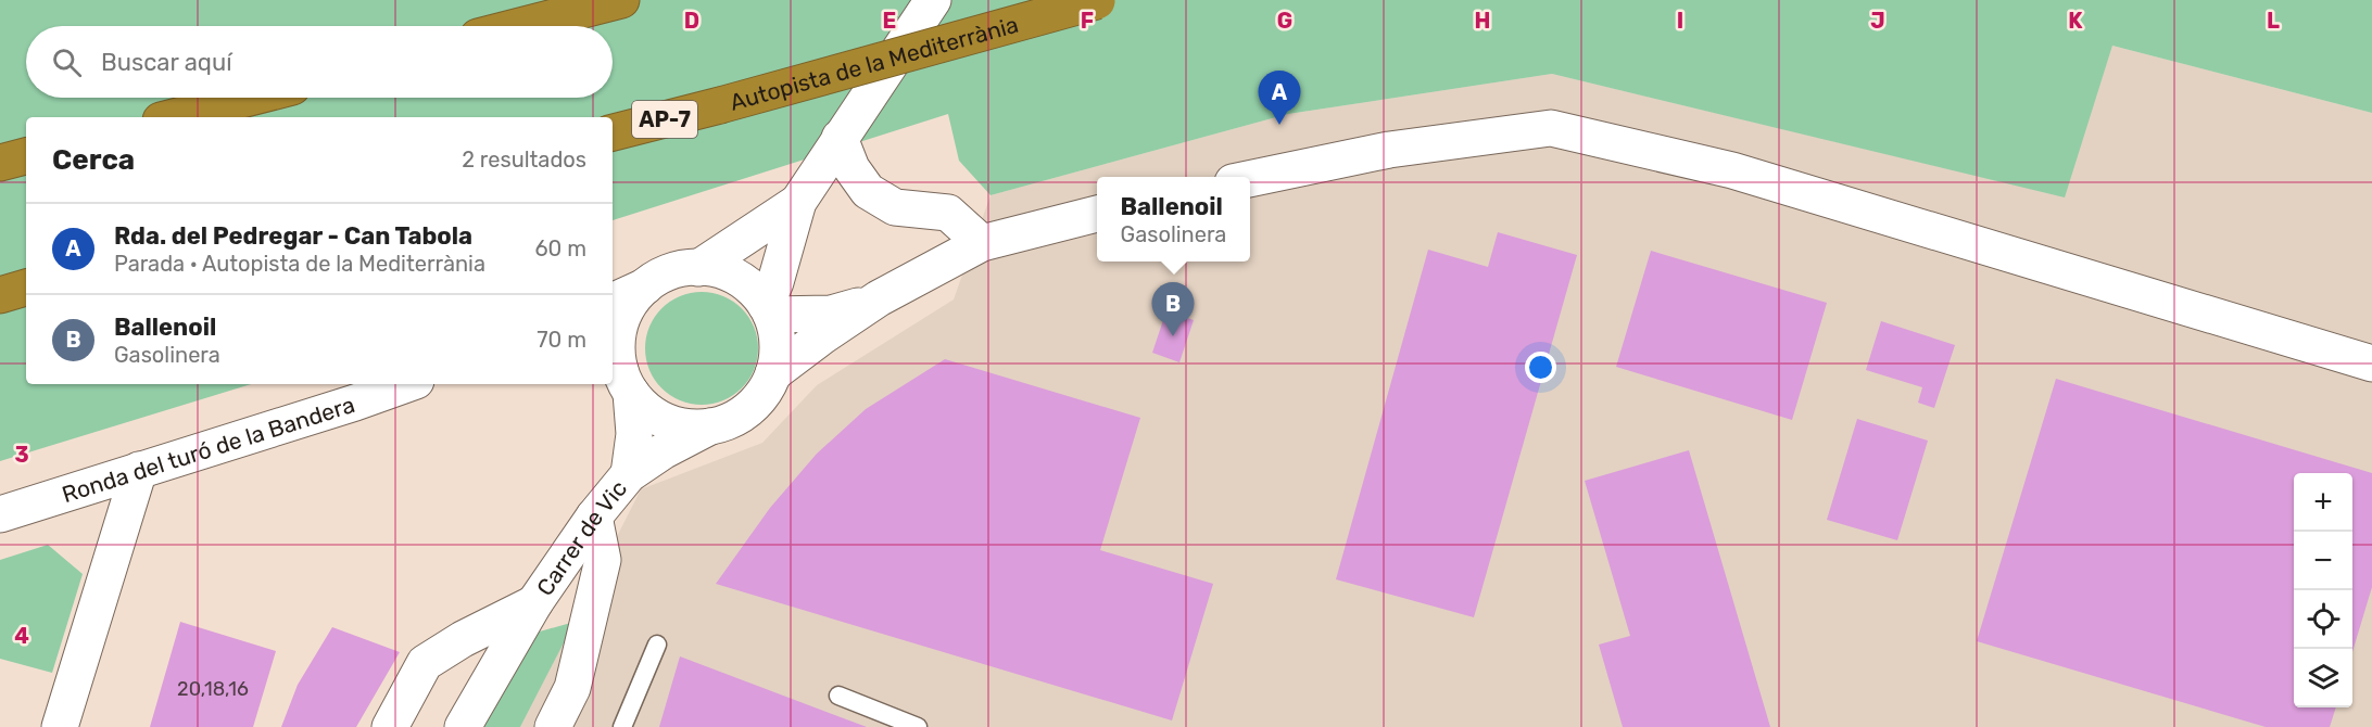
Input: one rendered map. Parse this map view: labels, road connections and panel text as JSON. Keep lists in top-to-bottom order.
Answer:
{
  "streets": {
    "highway": ["Autopista de la Mediterrània", "AP-7"],
    "street": ["Ronda del turó de la Bandera", "Carrer de Vic"]
  },
  "house_numbers": ["20,18,16"],
  "page": {
    "search": "Buscar aquí",
    "pins": ["A", "B"],
    "heading": ["Cerca", "2 resultados"],
    "popup": ["Ballenoil", "Gasolinera"],
    "list": [
      {
        "mark": "A",
        "name": "Rda. del Pedregar - Can Tabola",
        "note": "Parada · Autopista de la Mediterrània",
        "value": "60 m"
      },
      {
        "mark": "B",
        "name": "Ballenoil",
        "note": "Gasolinera",
        "value": "70 m"
      }
    ],
    "map_buttons": ["+", "−"]
  },
  "grid": {
    "columns": [
      "D",
      "E",
      "F",
      "G",
      "H",
      "I",
      "J",
      "K",
      "L"
    ],
    "rows": ["3", "4"]
  }
}
